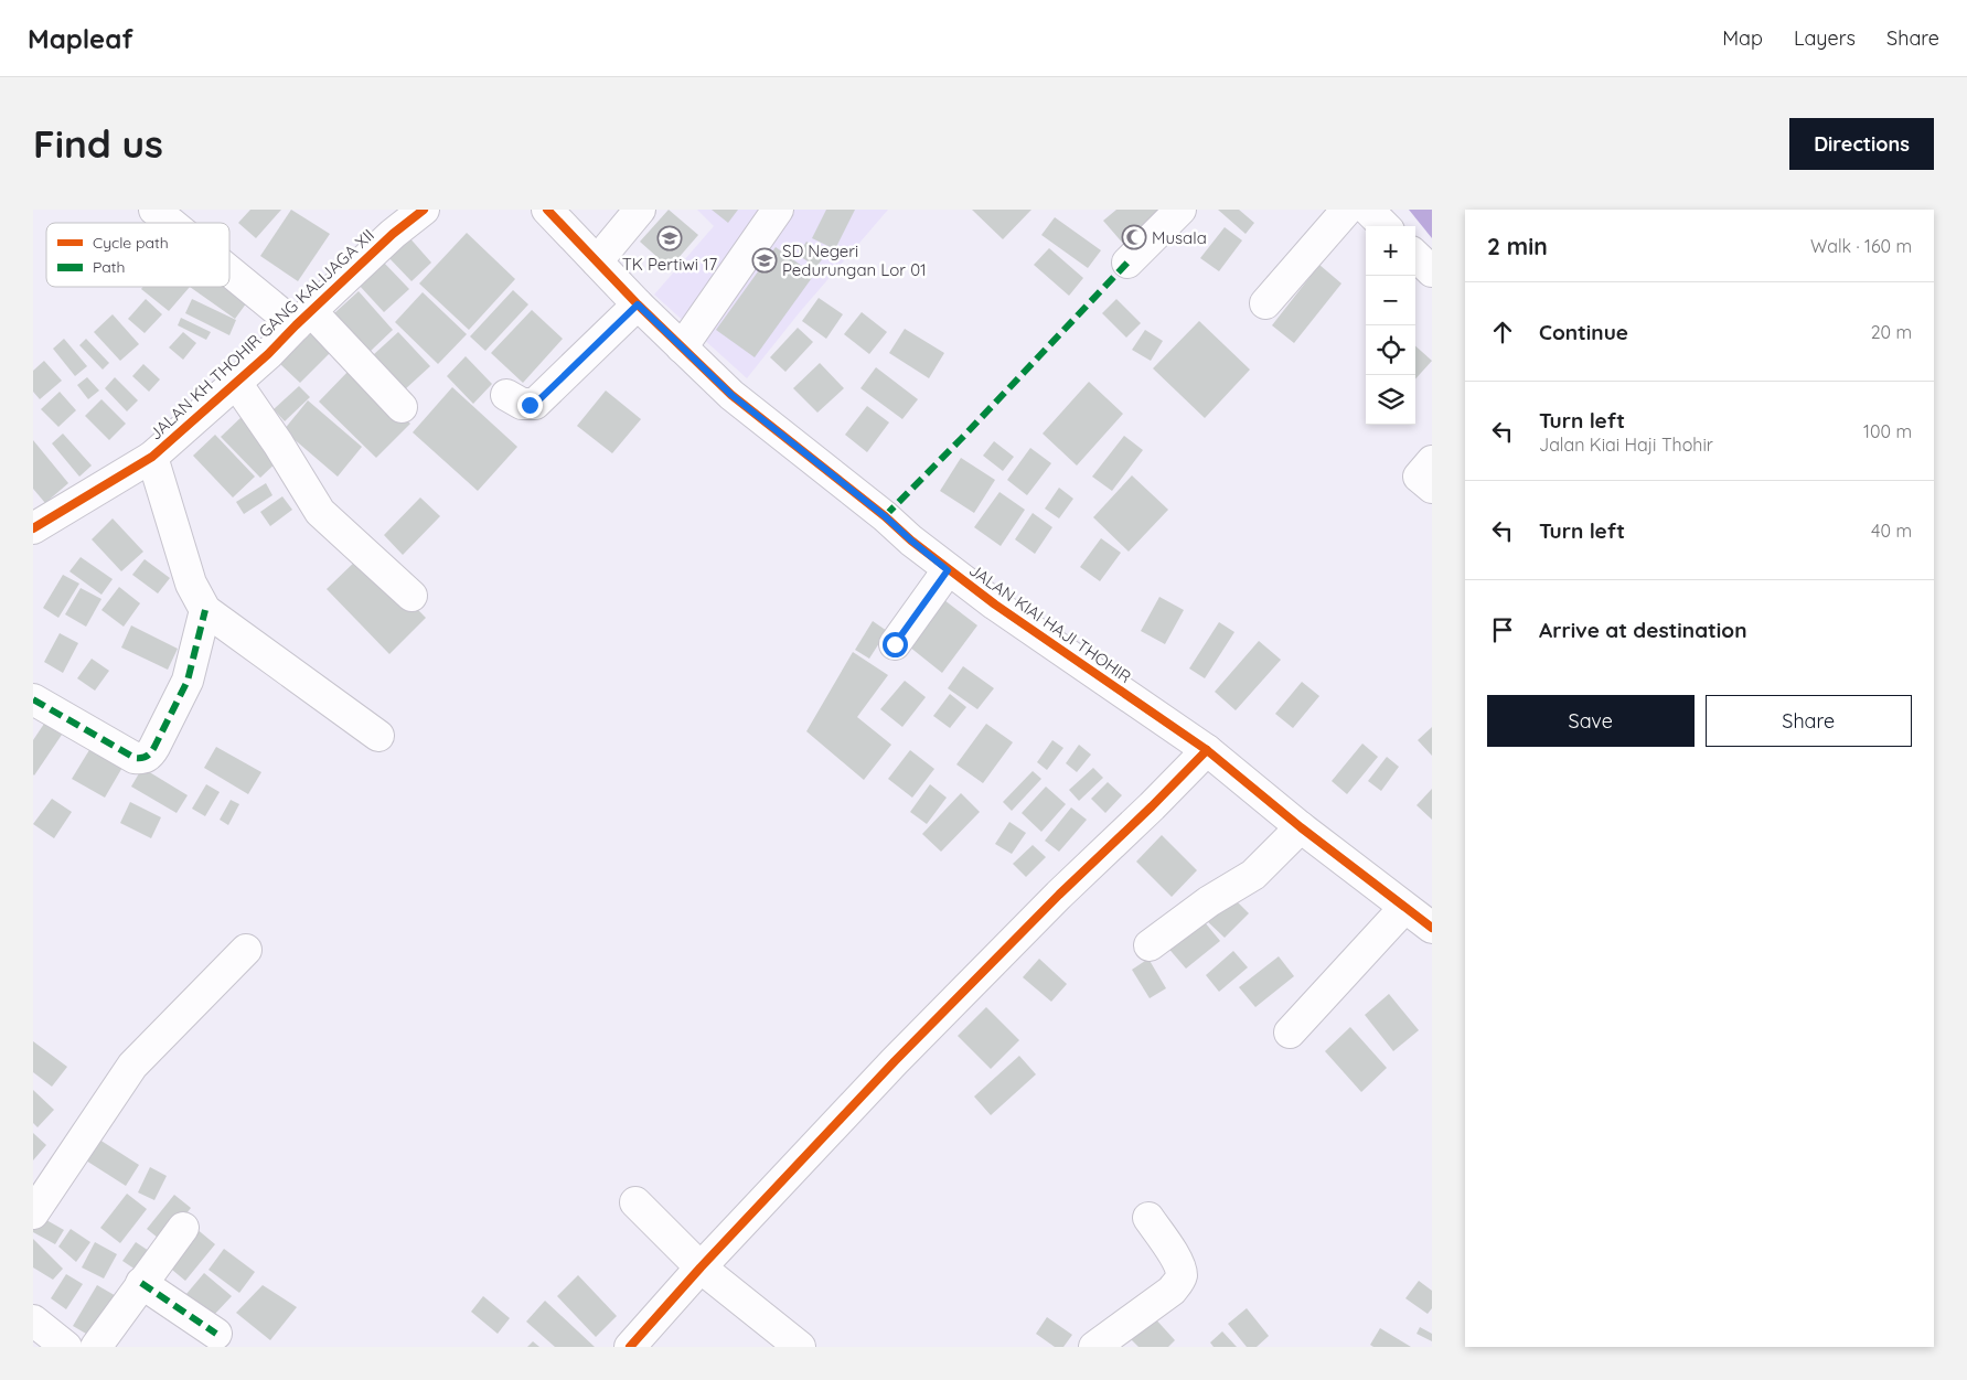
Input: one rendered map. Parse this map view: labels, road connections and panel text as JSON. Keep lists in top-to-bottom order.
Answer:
{
  "streets": {
    "street": ["JALAN KH THOHIR GANG KALIJAGA XII", "JALAN KIAI HAJI THOHIR"]
  },
  "places": {
    "mosque": ["Musala"],
    "school or university": ["TK Pertiwi 17", "SD Negeri Pedurungan Lor 01"]
  },
  "legend": ["Cycle path", "Path"],
  "page": {
    "header": "Mapleaf",
    "nav": ["Map", "Layers", "Share"],
    "buttons": [
      "Directions",
      ["Save", "Share"]
    ],
    "title": "Find us",
    "heading": ["2 min", "Walk · 160 m"],
    "map_buttons": ["+", "−"],
    "list": [
      ["Continue", "20 m"],
      ["Turn left", "Jalan Kiai Haji Thohir", "100 m"],
      ["Turn left", "40 m"],
      "Arrive at destination"
    ]
  }
}
